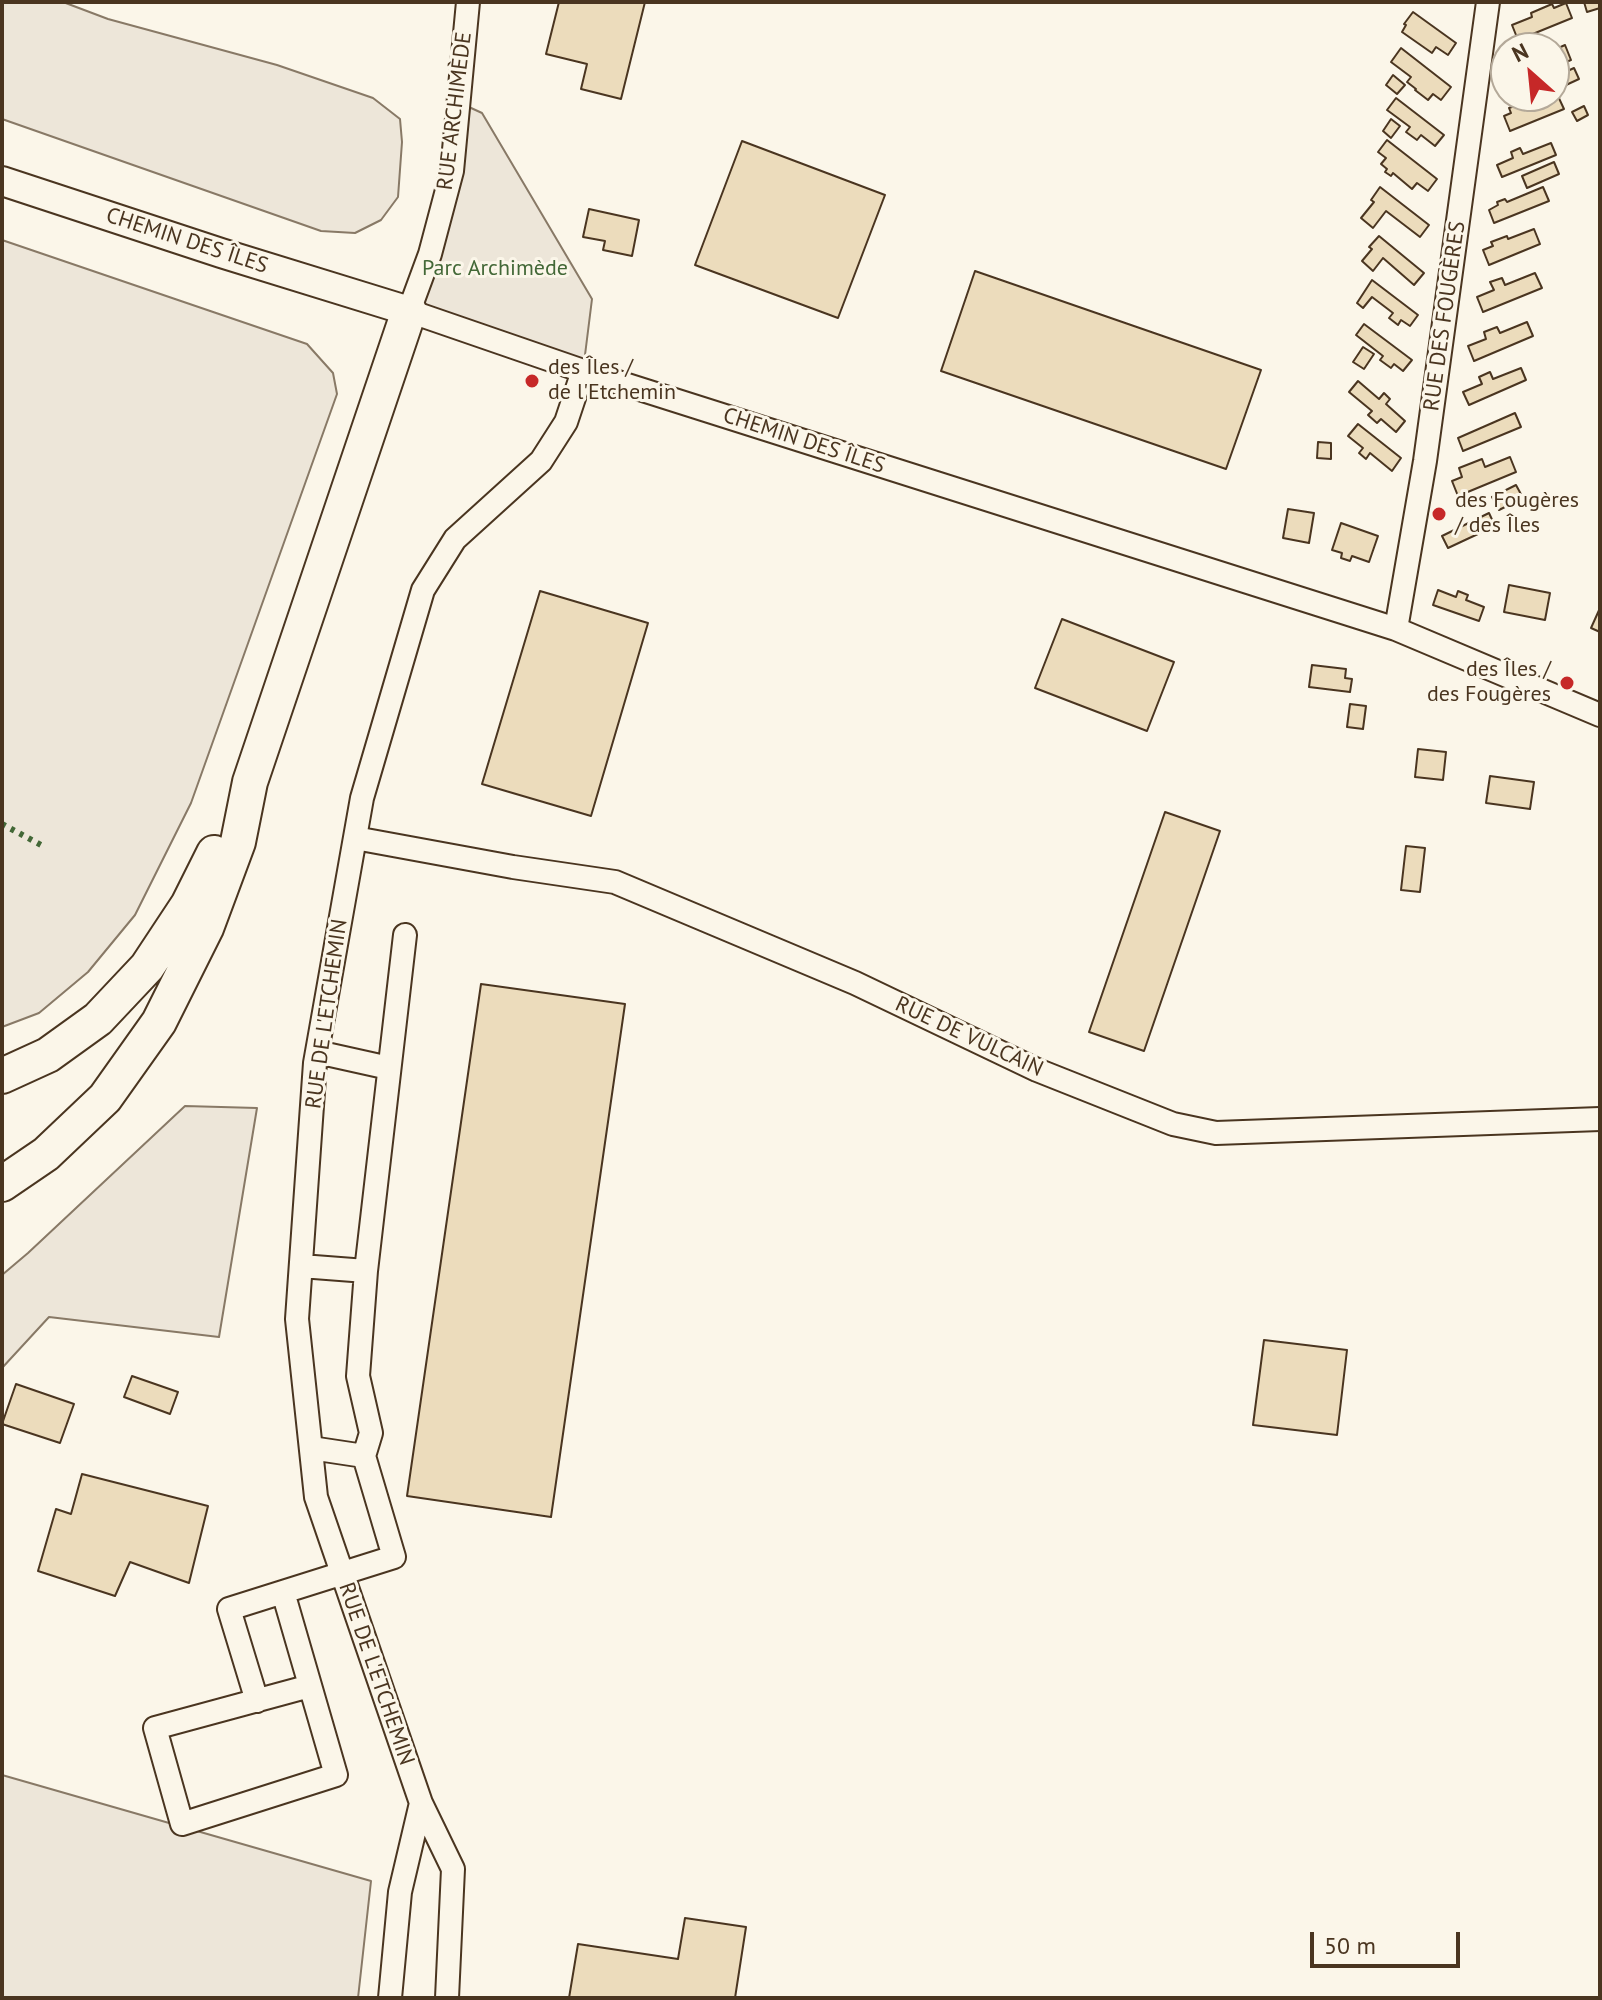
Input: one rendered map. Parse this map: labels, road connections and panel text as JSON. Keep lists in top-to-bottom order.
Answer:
{
  "streets": {
    "main road": ["CHEMIN DES ÎLES"],
    "street": [
      "RUE ARCHIMÈDE",
      "RUE DES FOUGÈRES",
      "RUE DE L'ETCHEMIN",
      "RUE DE VULCAIN"
    ]
  },
  "crossings": [
    ["RUE ARCHIMÈDE", "CHEMIN DES ÎLES"],
    ["CHEMIN DES ÎLES", "RUE DES FOUGÈRES"],
    ["CHEMIN DES ÎLES", "RUE DE L'ETCHEMIN"],
    ["RUE DE L'ETCHEMIN", "RUE DE VULCAIN"]
  ],
  "parks": ["Parc Archimède"],
  "places": ["des Îles / de l'Etchemin", "des Fougères / des Îles", "des Îles / des Fougères"],
  "scale_bar": "50 m",
  "north": "top left"
}
